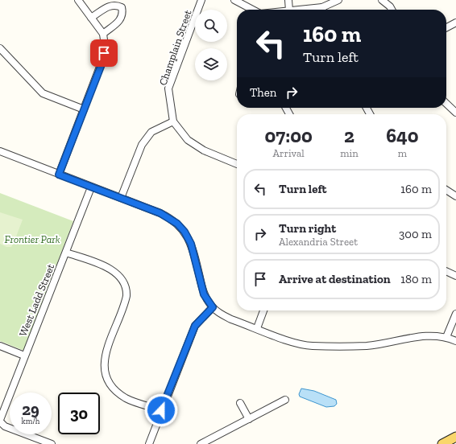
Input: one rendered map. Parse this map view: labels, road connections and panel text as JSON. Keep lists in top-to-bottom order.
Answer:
{
  "streets": {
    "street": ["Champlain Street", "West Ladd Street"]
  },
  "parks": ["Frontier Park"],
  "page": {
    "turn": ["160 m", "Turn left"],
    "then": "Then",
    "eta": [
      "07:00",
      "Arrival",
      "2",
      "min",
      "640",
      "m"
    ],
    "list": [
      {
        "name": "Turn left",
        "value": "160 m"
      },
      {
        "name": "Turn right",
        "note": "Alexandria Street",
        "value": "300 m"
      },
      {
        "name": "Arrive at destination",
        "value": "180 m"
      }
    ],
    "speed": "29 km/h",
    "limit": "30"
  }
}
